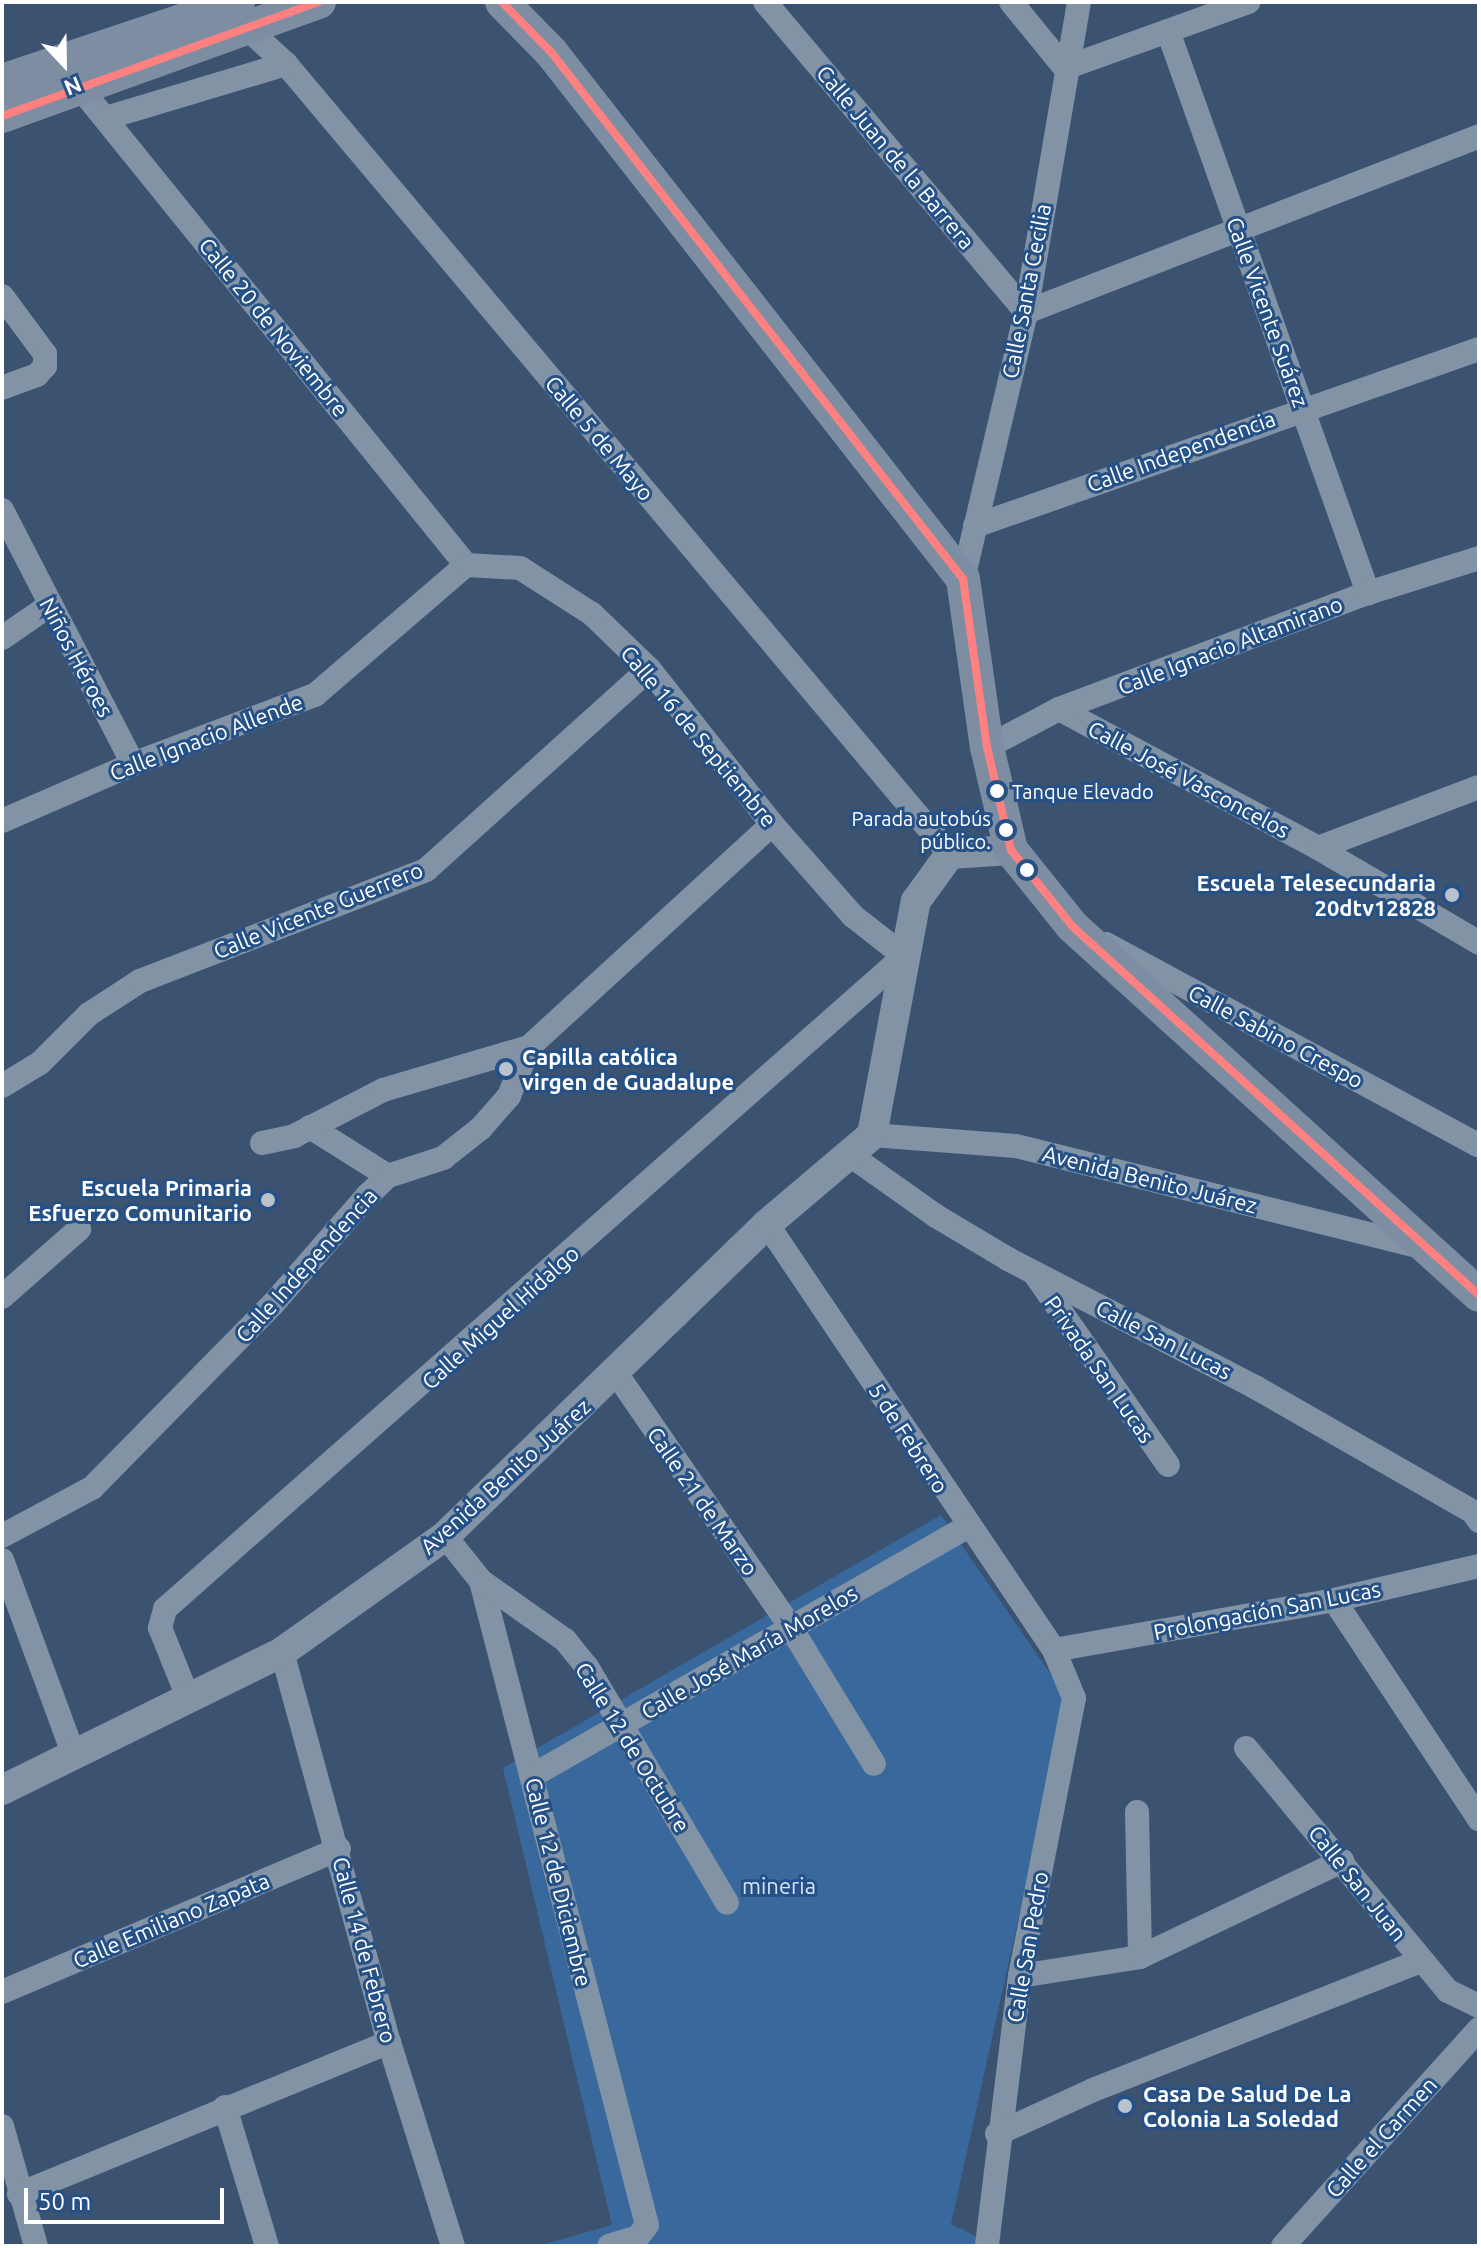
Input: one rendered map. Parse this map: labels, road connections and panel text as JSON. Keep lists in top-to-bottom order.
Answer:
{
  "streets": {
    "street": [
      "Calle Juan de la Barrera",
      "Calle Santa Cecilia",
      "Calle Vicente Suárez",
      "Calle 20 de Noviembre",
      "Calle 5 de Mayo",
      "Calle Independencia",
      "Calle Ignacio Altamirano",
      "Niños Héroes",
      "Calle 16 de Septiembre",
      "Calle Ignacio Allende",
      "Calle José Vasconcelos",
      "Calle Vicente Guerrero",
      "Calle Sabino Crespo",
      "Avenida Benito Juárez",
      "Calle Miguel Hidalgo",
      "Calle San Lucas",
      "Privada San Lucas",
      "5 de Febrero",
      "Calle 21 de Marzo",
      "Prolongación San Lucas",
      "Calle José María Morelos",
      "Calle 12 de Octubre",
      "Calle 12 de Diciembre",
      "Calle San Juan",
      "Calle Emiliano Zapata",
      "Calle San Pedro",
      "Calle 14 de Febrero",
      "Calle el Carmen"
    ]
  },
  "crossings": [
    ["Calle Juan de la Barrera", "Calle Santa Cecilia"],
    ["Calle Santa Cecilia", "Calle Independencia"],
    ["Calle Vicente Suárez", "Calle Independencia"],
    ["Calle Vicente Suárez", "Calle Ignacio Altamirano"],
    ["Calle 20 de Noviembre", "Calle 16 de Septiembre"],
    ["Calle 20 de Noviembre", "Calle Ignacio Allende"],
    ["Calle Independencia", "Calle 16 de Septiembre"],
    ["Calle Ignacio Altamirano", "Calle José Vasconcelos"],
    ["Niños Héroes", "Calle Ignacio Allende"],
    ["Calle 16 de Septiembre", "Calle Ignacio Allende"],
    ["Calle 16 de Septiembre", "Calle Vicente Guerrero"],
    ["Calle 16 de Septiembre", "Calle Miguel Hidalgo"],
    ["Avenida Benito Juárez", "Calle Miguel Hidalgo"],
    ["Avenida Benito Juárez", "Calle San Lucas"],
    ["Avenida Benito Juárez", "5 de Febrero"],
    ["Avenida Benito Juárez", "Calle 21 de Marzo"],
    ["Avenida Benito Juárez", "Calle 12 de Diciembre"],
    ["Avenida Benito Juárez", "Calle 14 de Febrero"],
    ["Calle San Lucas", "Privada San Lucas"],
    ["5 de Febrero", "Prolongación San Lucas"],
    ["5 de Febrero", "Calle José María Morelos"],
    ["5 de Febrero", "Calle San Pedro"],
    ["Calle 21 de Marzo", "Calle José María Morelos"],
    ["Prolongación San Lucas", "Calle San Pedro"],
    ["Calle José María Morelos", "Calle 12 de Octubre"],
    ["Calle José María Morelos", "Calle 12 de Diciembre"],
    ["Calle 12 de Octubre", "Calle 12 de Diciembre"],
    ["Calle Emiliano Zapata", "Calle 14 de Febrero"]
  ],
  "parks": ["mineria"],
  "places": [
    "Tanque Elevado",
    "Parada autobús público.",
    "Escuela Telesecundaria 20dtv12828",
    "Capilla católica virgen de Guadalupe",
    "Escuela Primaria Esfuerzo Comunitario",
    "Casa De Salud De La Colonia La Soledad"
  ],
  "scale_bar": "50 m",
  "north": "bottom"
}
